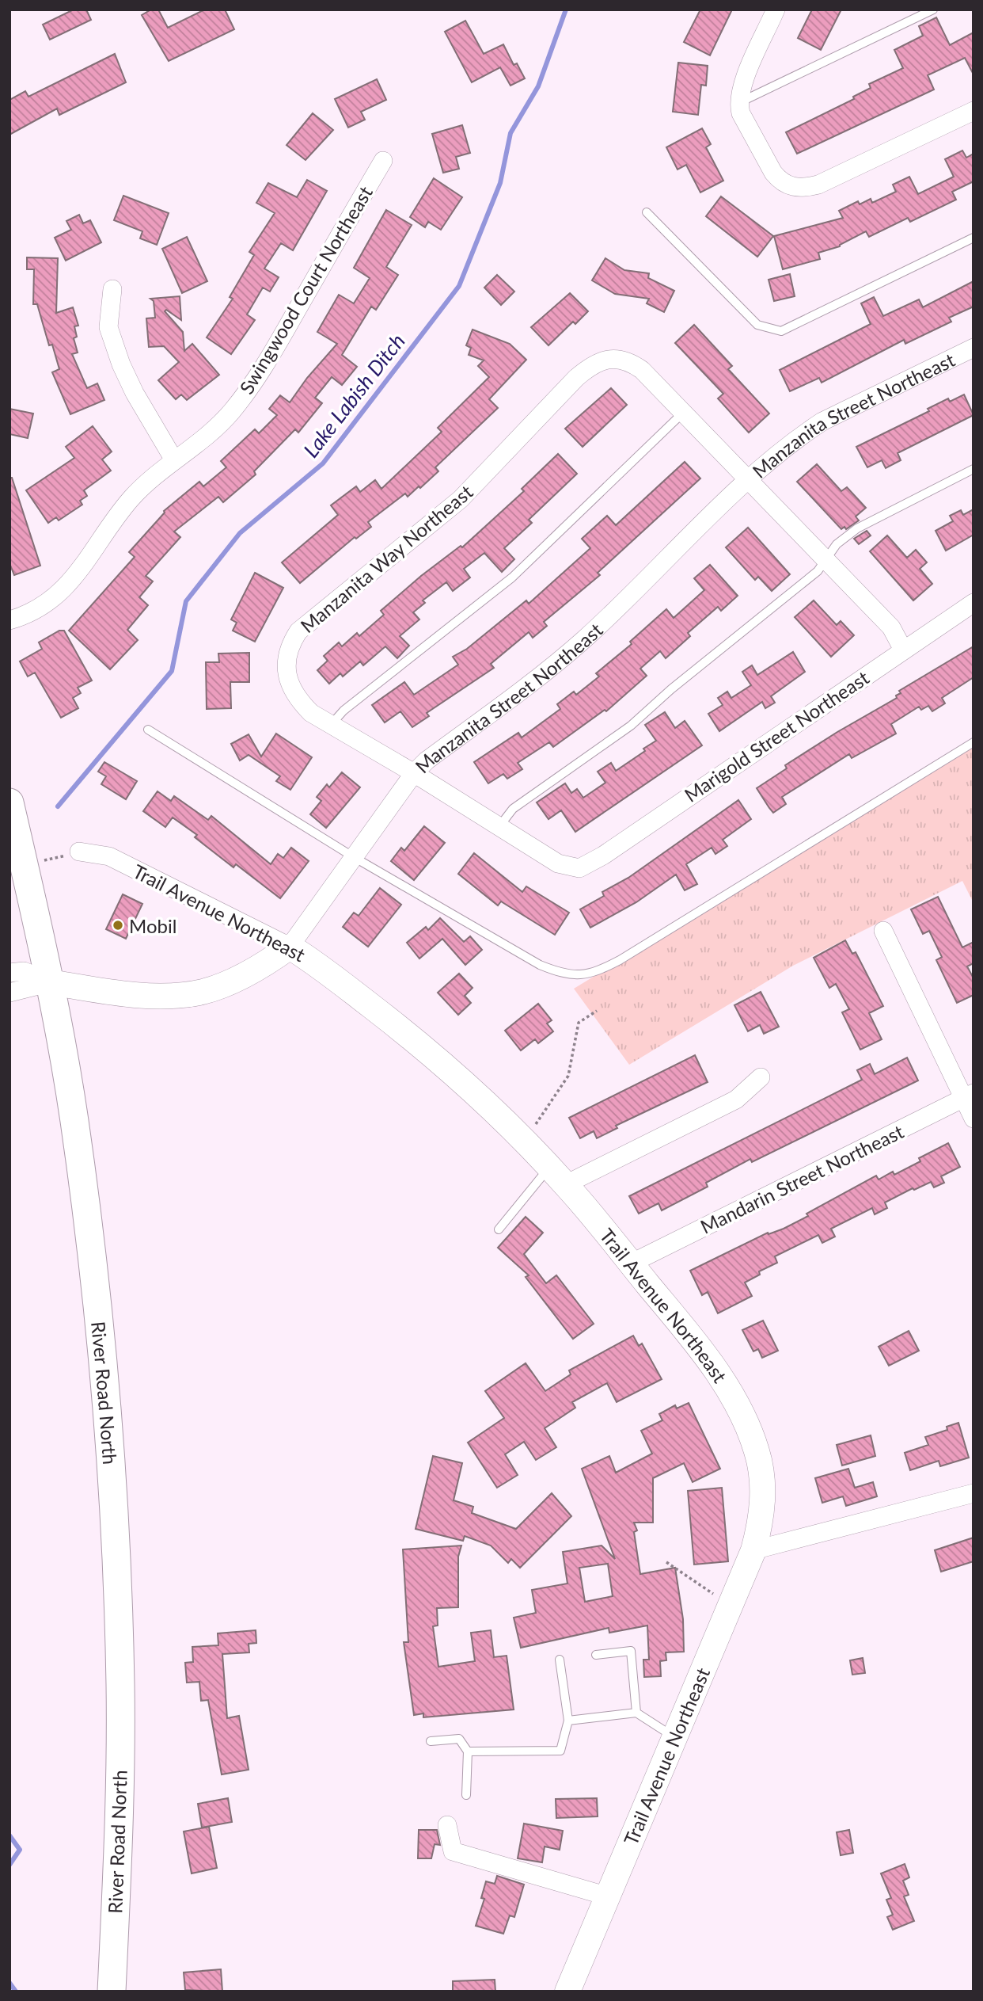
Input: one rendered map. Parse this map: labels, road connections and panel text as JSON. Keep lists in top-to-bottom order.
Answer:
{
  "streets": {
    "main road": ["River Road North"],
    "street": [
      "Swingwood Court Northeast",
      "Manzanita Street Northeast",
      "Manzanita Way Northeast",
      "Marigold Street Northeast",
      "Trail Avenue Northeast",
      "Mandarin Street Northeast"
    ]
  },
  "crossings": [
    ["Manzanita Street Northeast", "Trail Avenue Northeast"],
    ["Manzanita Street Northeast", "River Road North"],
    ["Trail Avenue Northeast", "Mandarin Street Northeast"]
  ],
  "water": ["Lake Labish Ditch"],
  "places": ["Mobil"]
}
